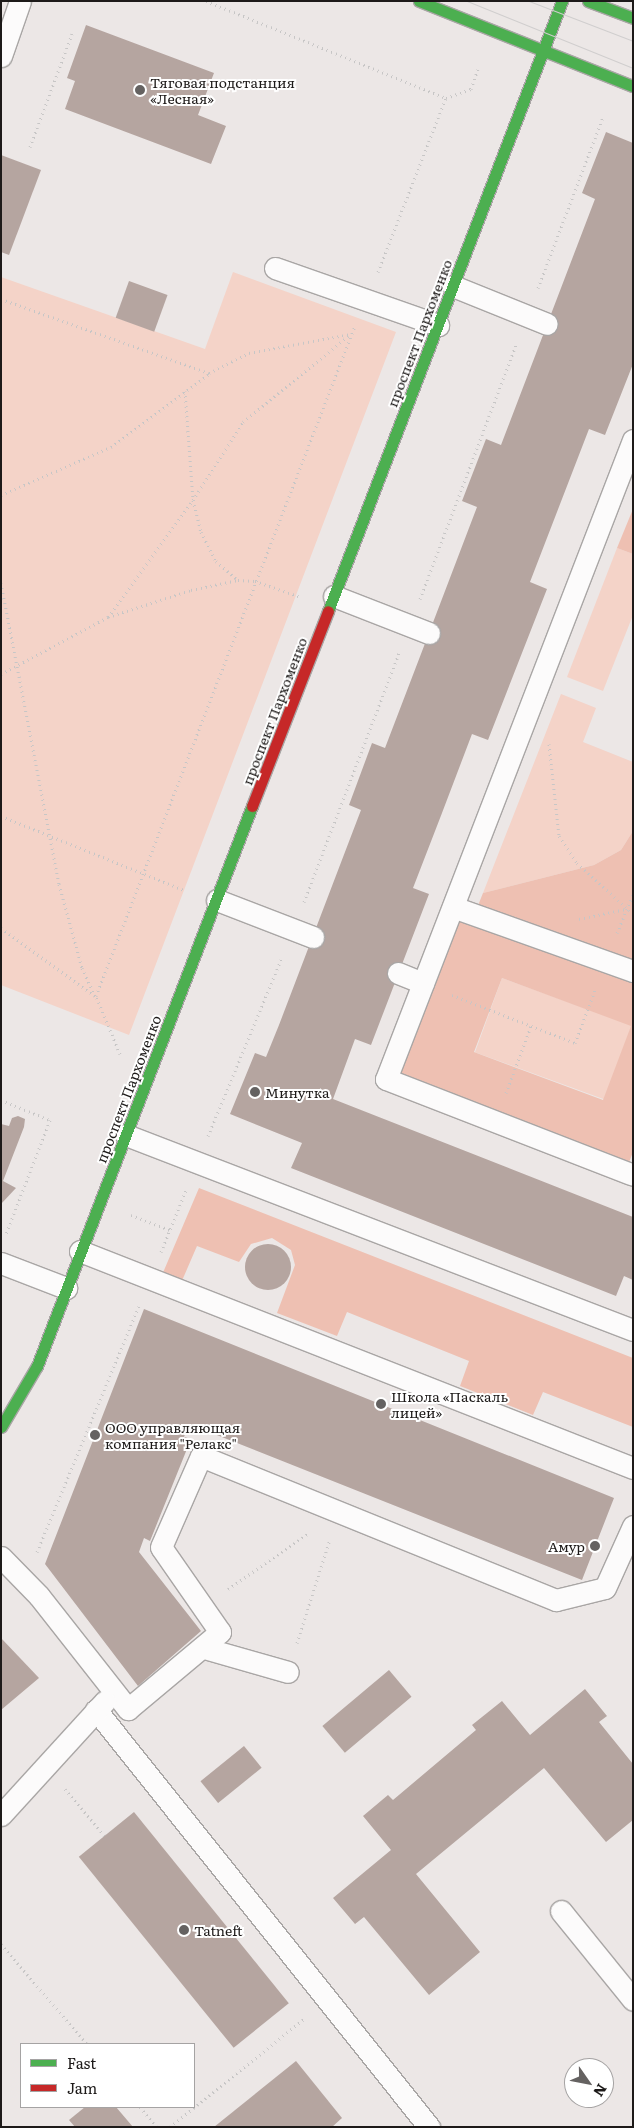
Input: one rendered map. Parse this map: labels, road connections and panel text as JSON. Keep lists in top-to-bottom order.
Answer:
{
  "streets": {
    "street": ["проспект Пархоменко"]
  },
  "places": [
    "Тяговая подстанция «Лесная»",
    "Минутка",
    "Школа «Паскаль лицей»",
    "ООО управляющая компания \"Релакс\"",
    "Амур",
    "Tatneft"
  ],
  "legend": ["Fast", "Jam"],
  "north": "bottom right"
}
